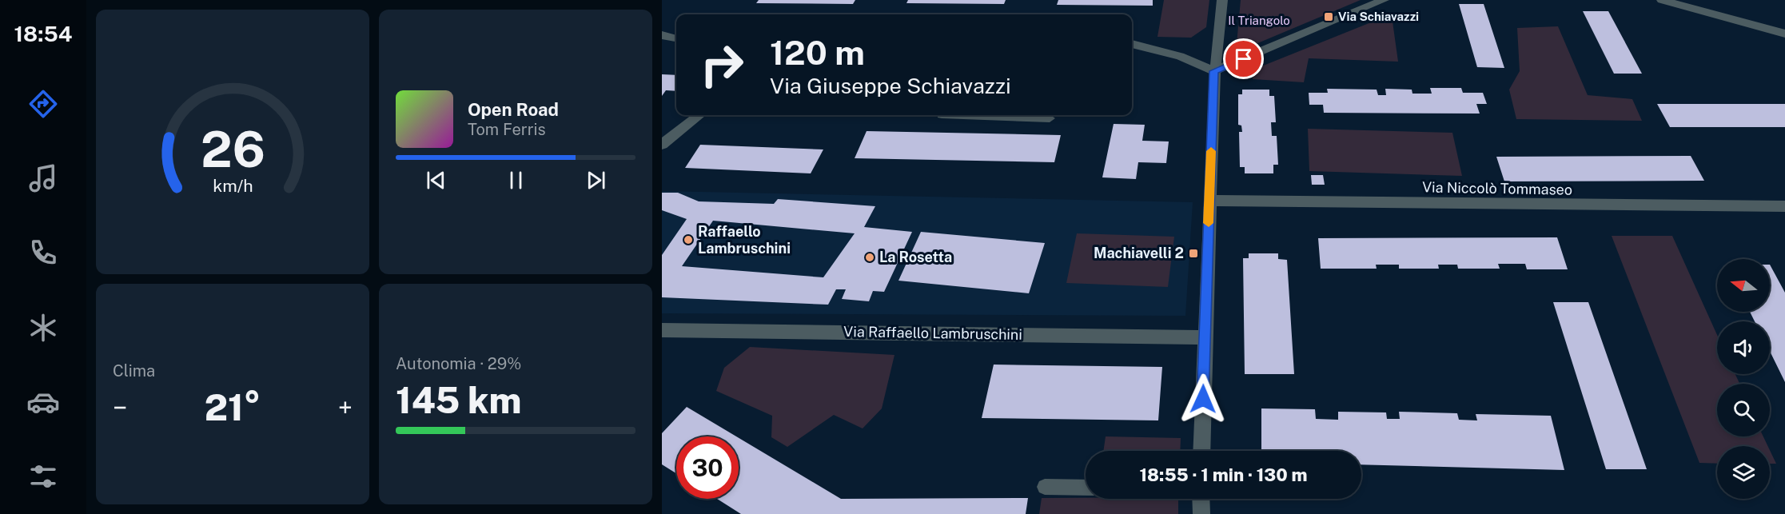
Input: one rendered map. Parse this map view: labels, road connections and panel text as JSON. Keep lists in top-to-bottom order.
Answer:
{
  "streets": {
    "street": ["Via Niccolò Tommaseo", "Via Raffaello Lambruschini"]
  },
  "parks": ["Il Triangolo"],
  "places": {
    "transit": ["Via Schiavazzi", "Machiavelli 2"],
    "other": ["Raffaello Lambruschini", "La Rosetta"]
  },
  "north": "left",
  "page": {
    "tabs": "18:54",
    "turn": ["120 m", "Via Giuseppe Schiavazzi"],
    "song": ["Open Road", "Tom Ferris"],
    "tile": [
      "Clima",
      ["Autonomia · 29%", "145 km"]
    ],
    "heat": ["−", "21°", "+"],
    "limit": "30",
    "trip": "18:55 · 1 min · 130 m",
    "gauge": ["26", "km/h"]
  }
}
